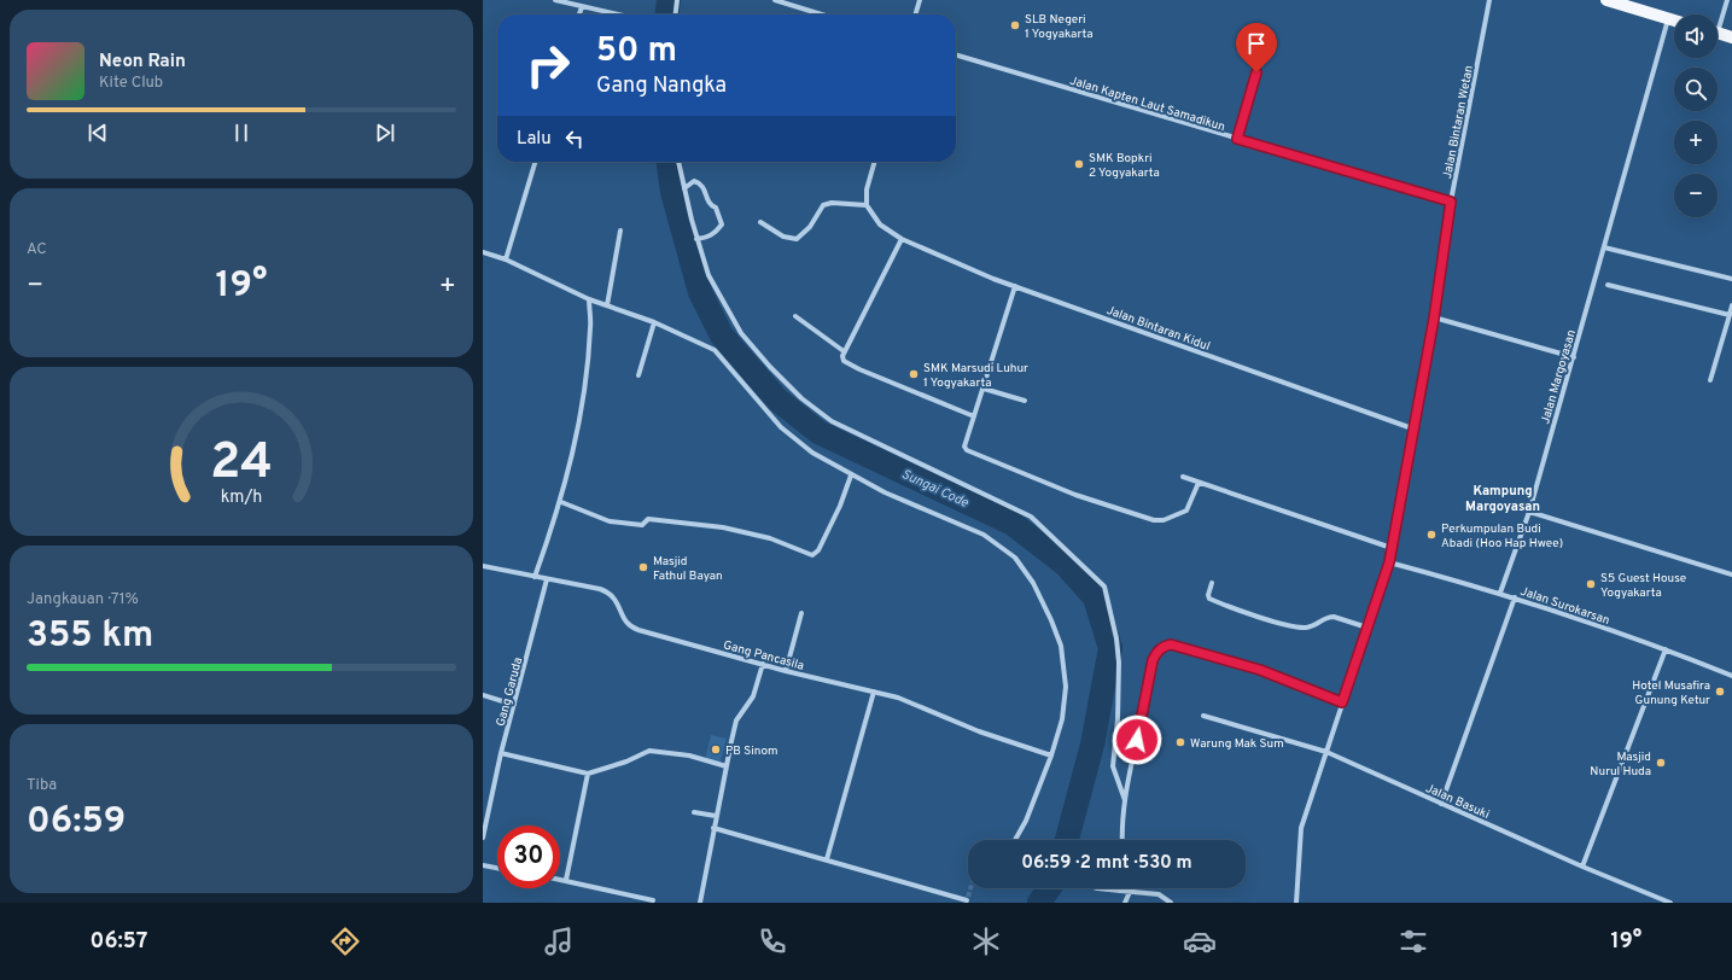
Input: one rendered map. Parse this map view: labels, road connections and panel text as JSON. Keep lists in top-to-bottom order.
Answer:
{
  "streets": {
    "street": [
      "Jalan Kapten Laut Samadikun",
      "Jalan Bintaran Wetan",
      "Jalan Bintaran Kidul",
      "Jalan Margoyasan",
      "Jalan Surokarsan",
      "Gang Pancasila",
      "Gang Garuda",
      "Jalan Basuki"
    ]
  },
  "crossings": [
    ["Jalan Kapten Laut Samadikun", "Jalan Bintaran Wetan"],
    ["Jalan Bintaran Wetan", "Jalan Bintaran Kidul"],
    ["Jalan Bintaran Wetan", "Jalan Surokarsan"],
    ["Jalan Bintaran Wetan", "Jalan Basuki"],
    ["Jalan Margoyasan", "Jalan Surokarsan"],
    ["Gang Pancasila", "Gang Garuda"]
  ],
  "districts": ["Kampung Margoyasan"],
  "water": ["Sungai Code"],
  "places": [
    "SLB Negeri 1 Yogyakarta",
    "SMK Bopkri 2 Yogyakarta",
    "SMK Marsudi Luhur 1 Yogyakarta",
    "Perkumpulan Budi Abadi (Hoo Hap Hwee)",
    "Masjid Fathul Bayan",
    "S5 Guest House Yogyakarta",
    "Hotel Musafira Gunung Ketur",
    "Warung Mak Sum",
    "PB Sinom",
    "Masjid Nurul Huda"
  ],
  "page": {
    "map_buttons": ["+", "−"],
    "turn": ["50 m", "Gang Nangka"],
    "song": ["Neon Rain", "Kite Club"],
    "then": "Lalu",
    "tile": [
      "AC",
      ["Jangkauan · 71%", "355 km"],
      ["Tiba", "06:59"]
    ],
    "heat": ["−", "19°", "+"],
    "limit": "30",
    "trip": "06:59 · 2 mnt · 530 m",
    "tabs": ["06:57", "19°"],
    "gauge": ["24", "km/h"]
  }
}
